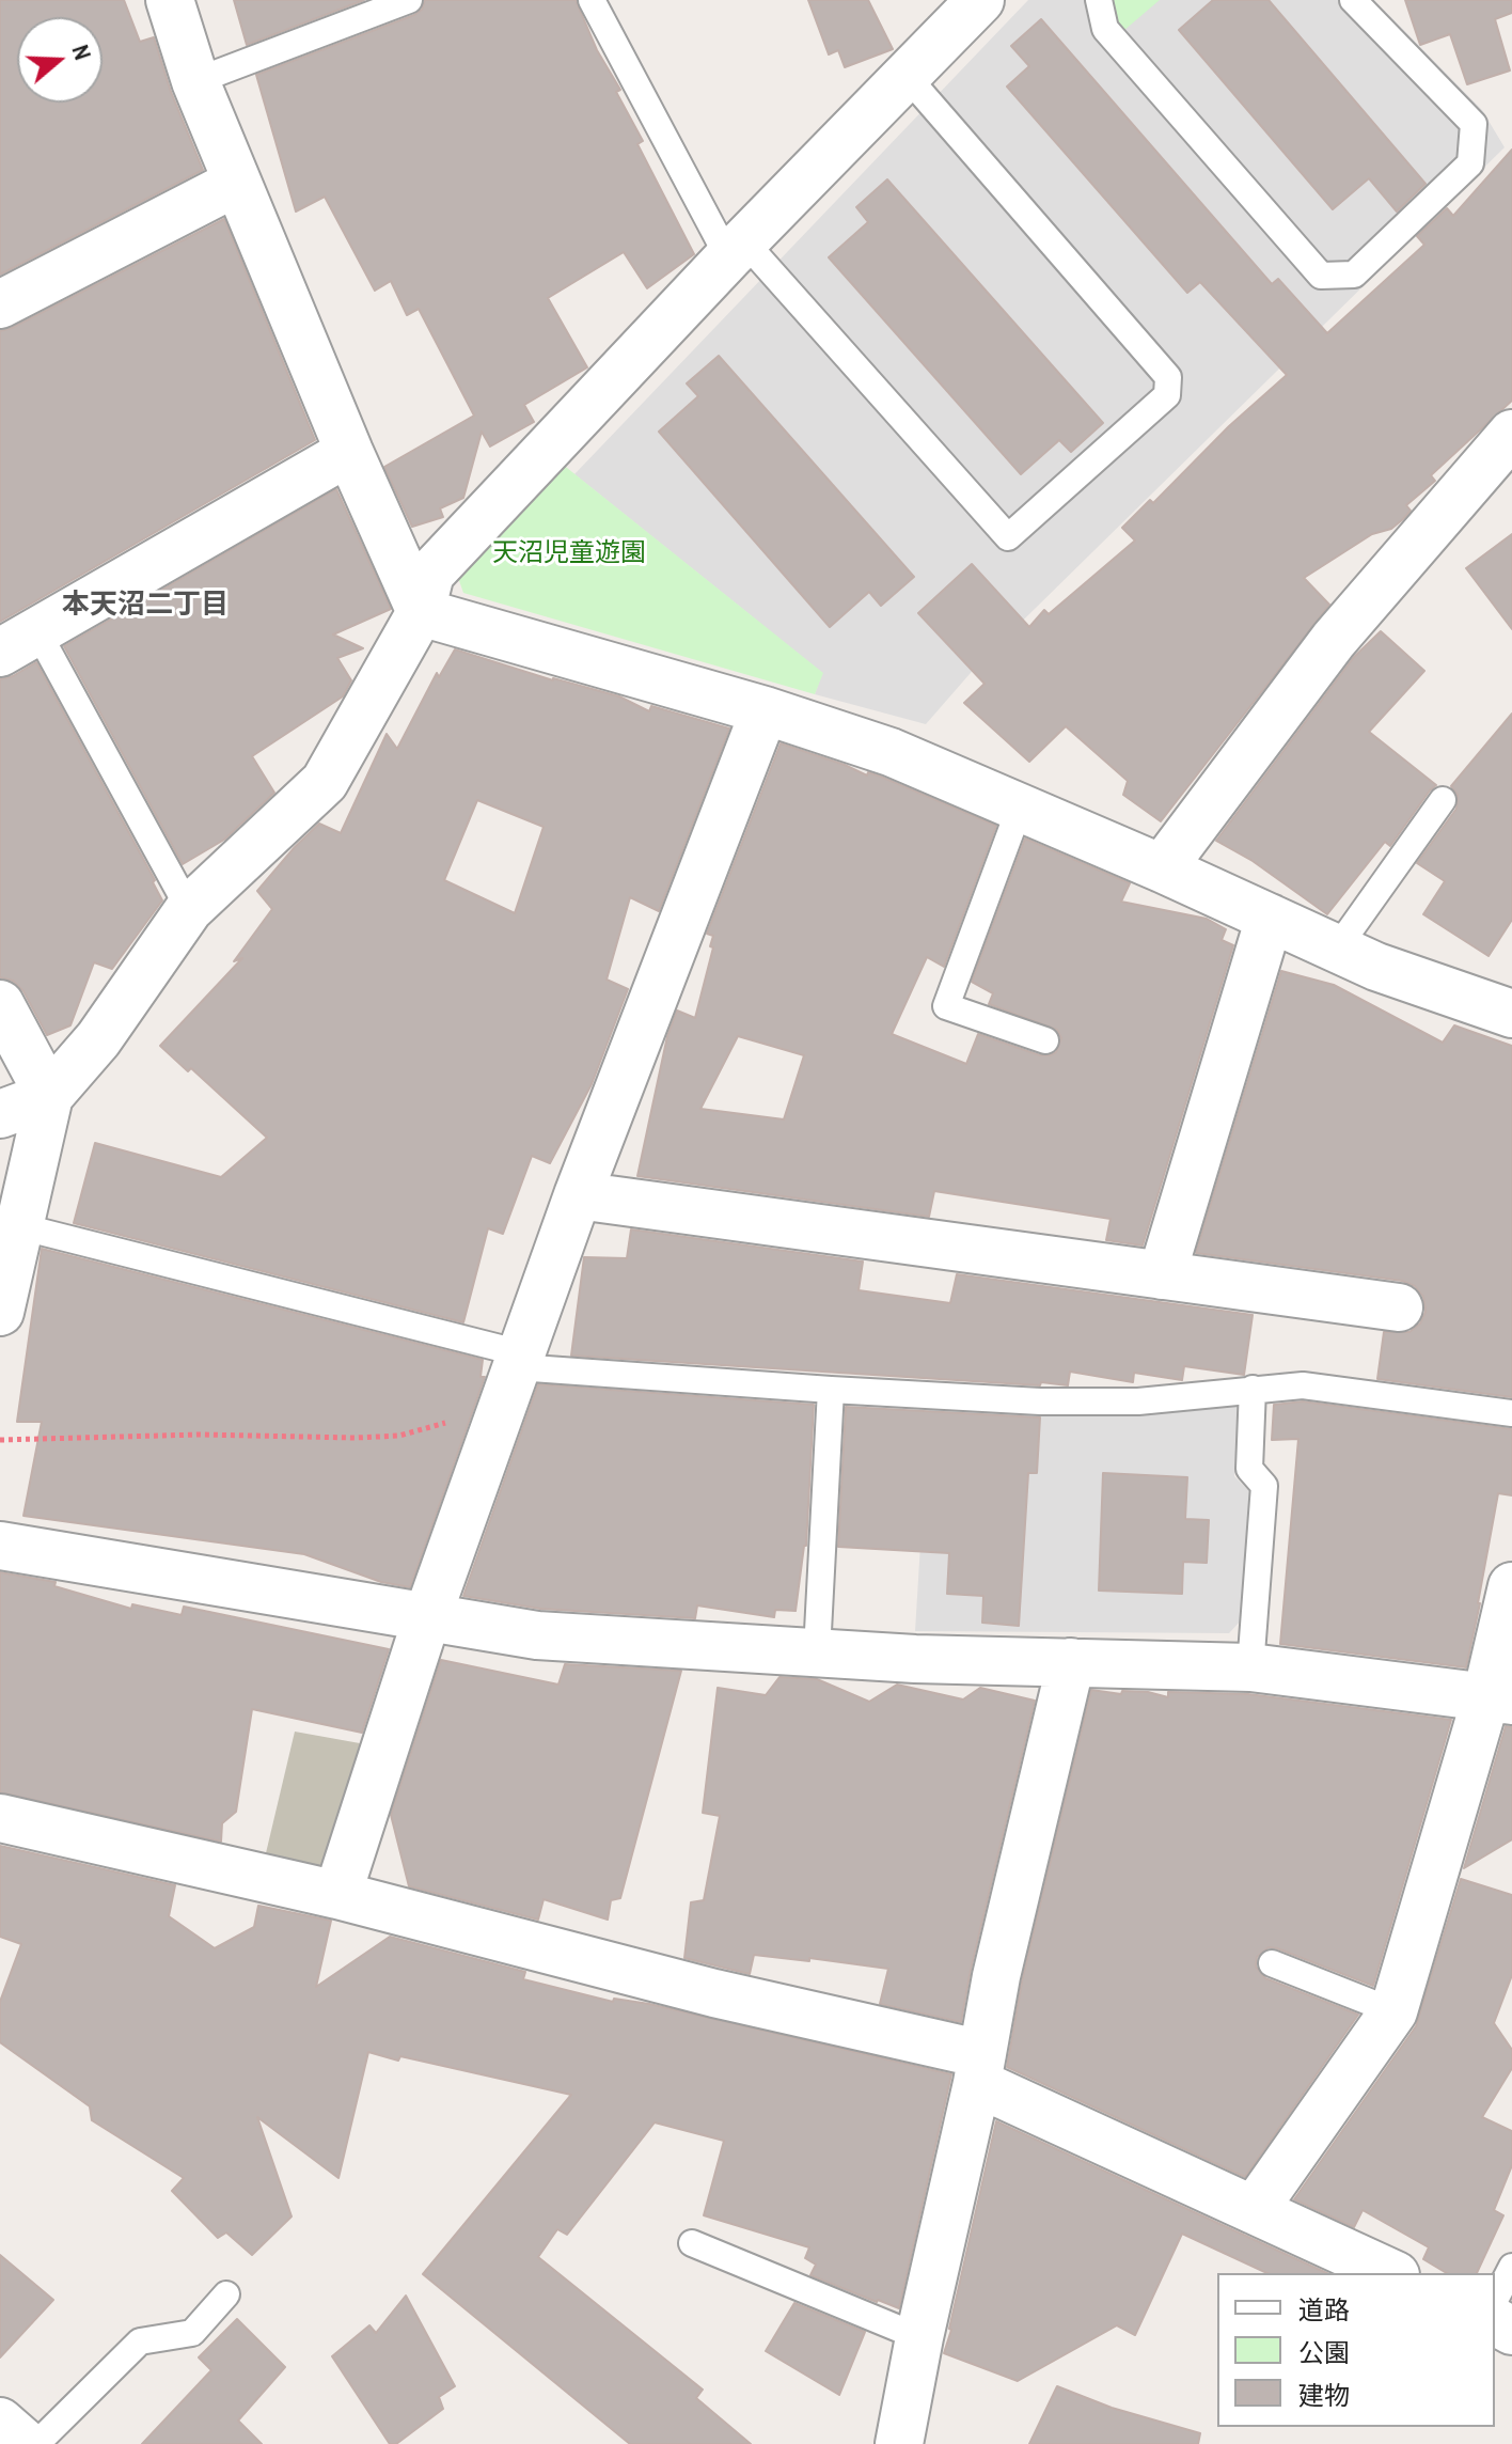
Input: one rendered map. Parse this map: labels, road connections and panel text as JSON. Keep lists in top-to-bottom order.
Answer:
{
  "districts": ["本天沼二丁目"],
  "parks": ["天沼児童遊園"],
  "legend": ["道路", "公園", "建物"],
  "north": "right"
}
